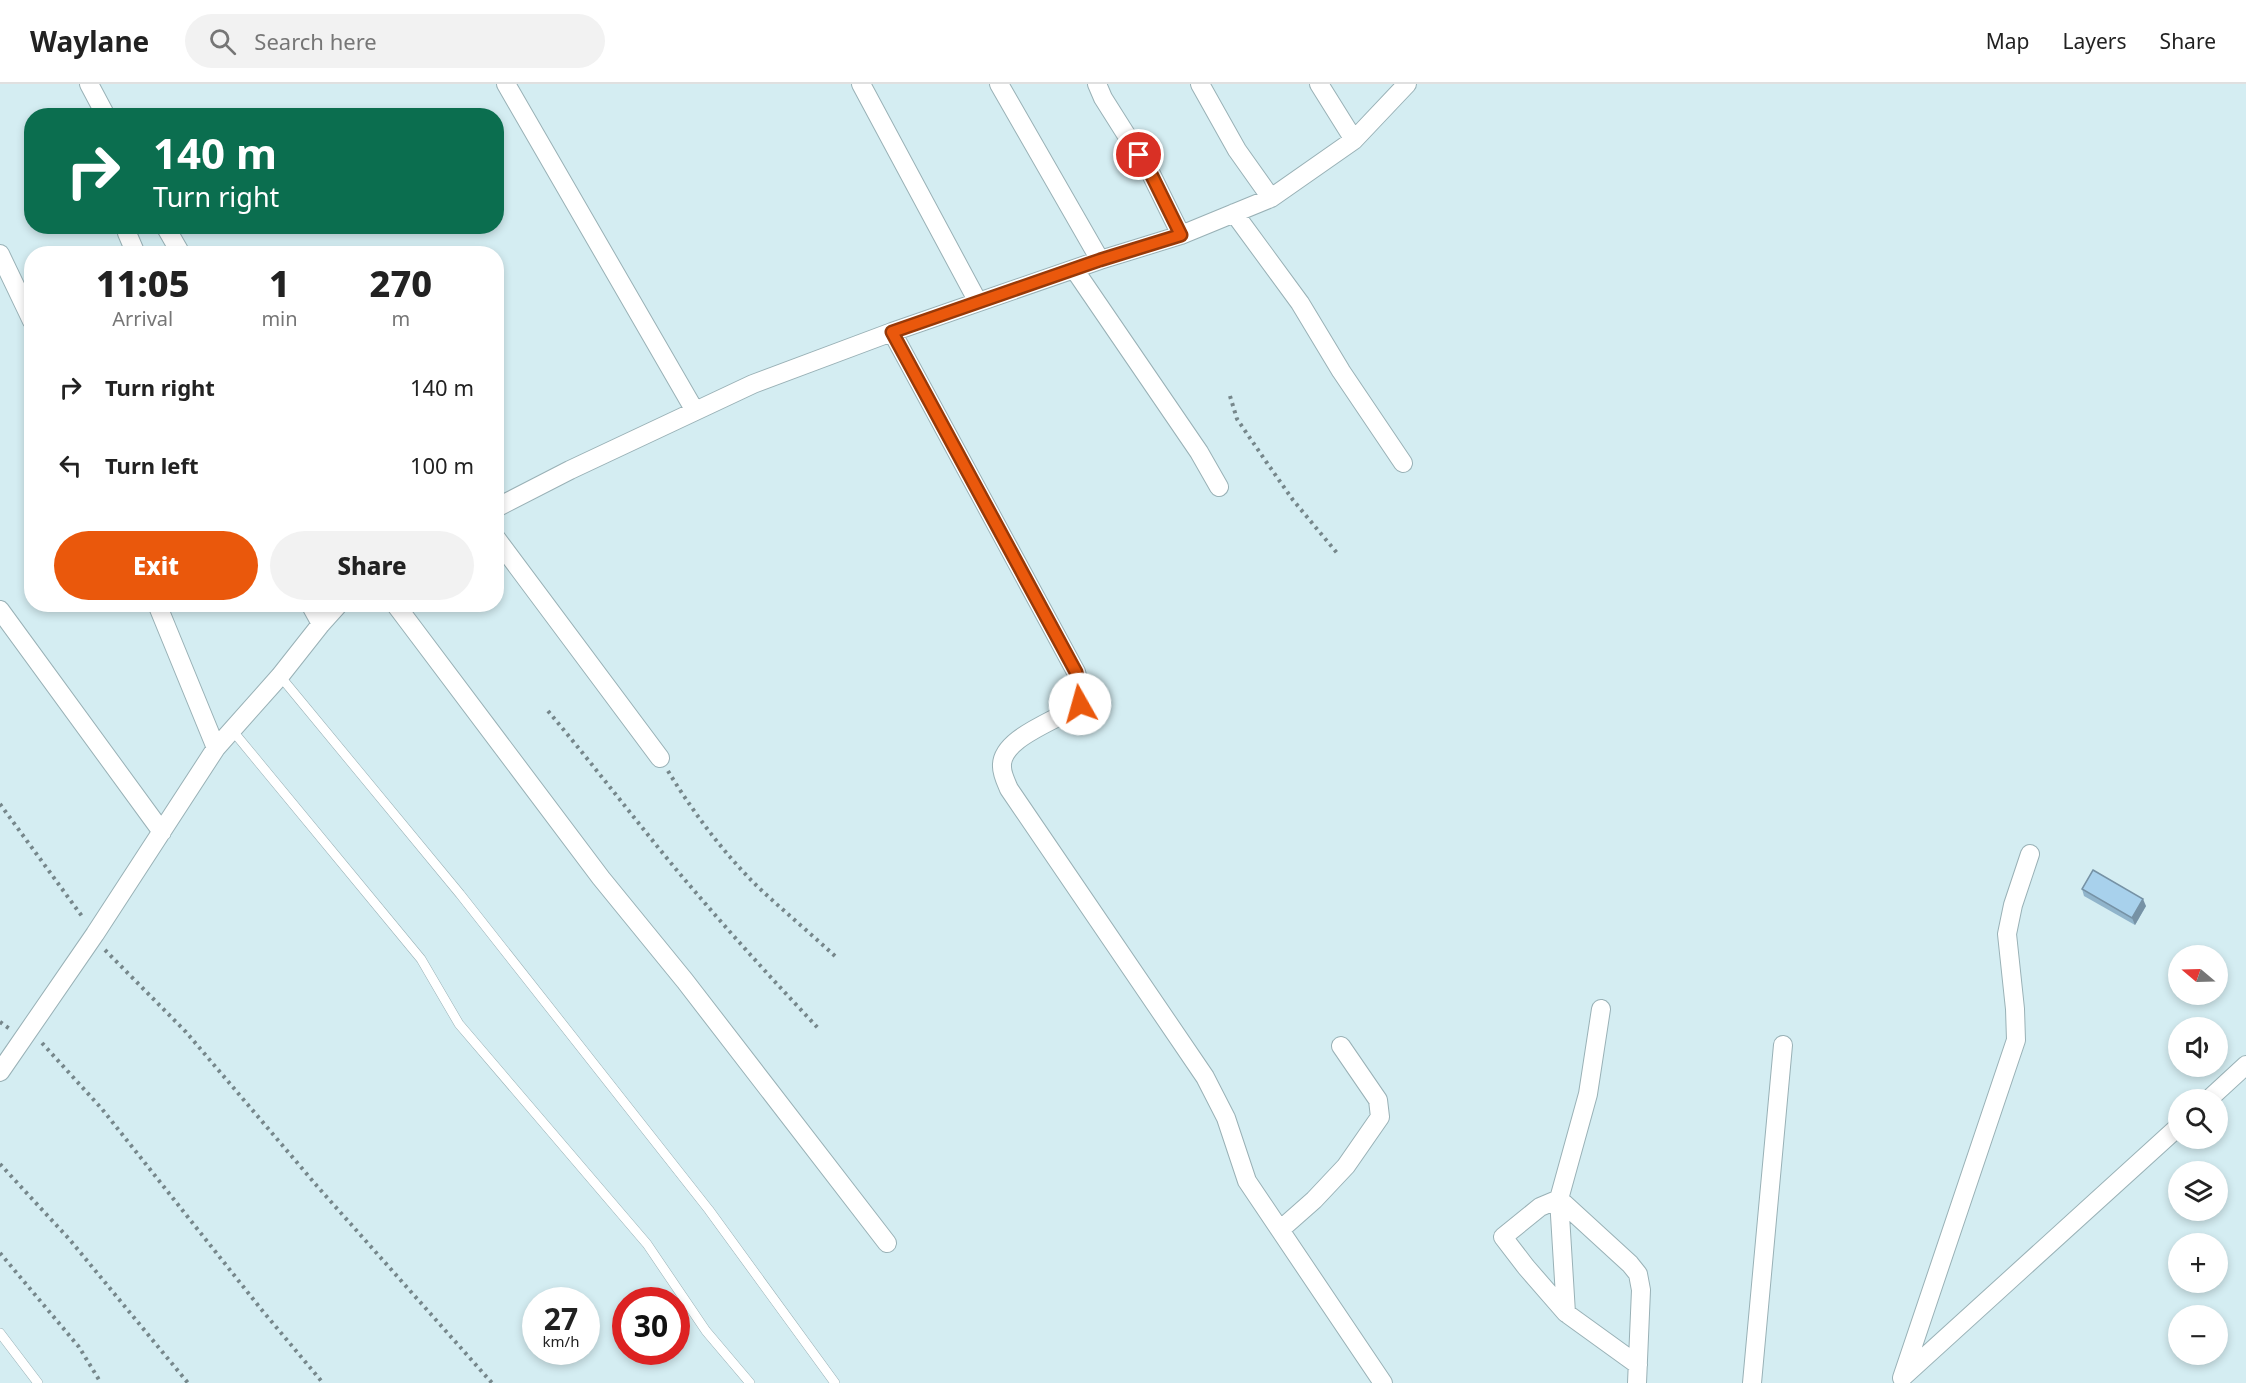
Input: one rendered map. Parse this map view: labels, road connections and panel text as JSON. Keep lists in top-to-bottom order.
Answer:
{
  "north": "left",
  "page": {
    "header": "Waylane",
    "search": "Search here",
    "nav": ["Map", "Layers", "Share"],
    "turn": ["140 m", "Turn right"],
    "eta": [
      "11:05",
      "Arrival",
      "1",
      "min",
      "270",
      "m"
    ],
    "list": [
      {
        "name": "Turn right",
        "value": "140 m"
      },
      {
        "name": "Turn left",
        "value": "100 m"
      }
    ],
    "buttons": ["Exit", "Share"],
    "map_buttons": ["+", "−"],
    "speed": "27 km/h",
    "limit": "30"
  }
}
